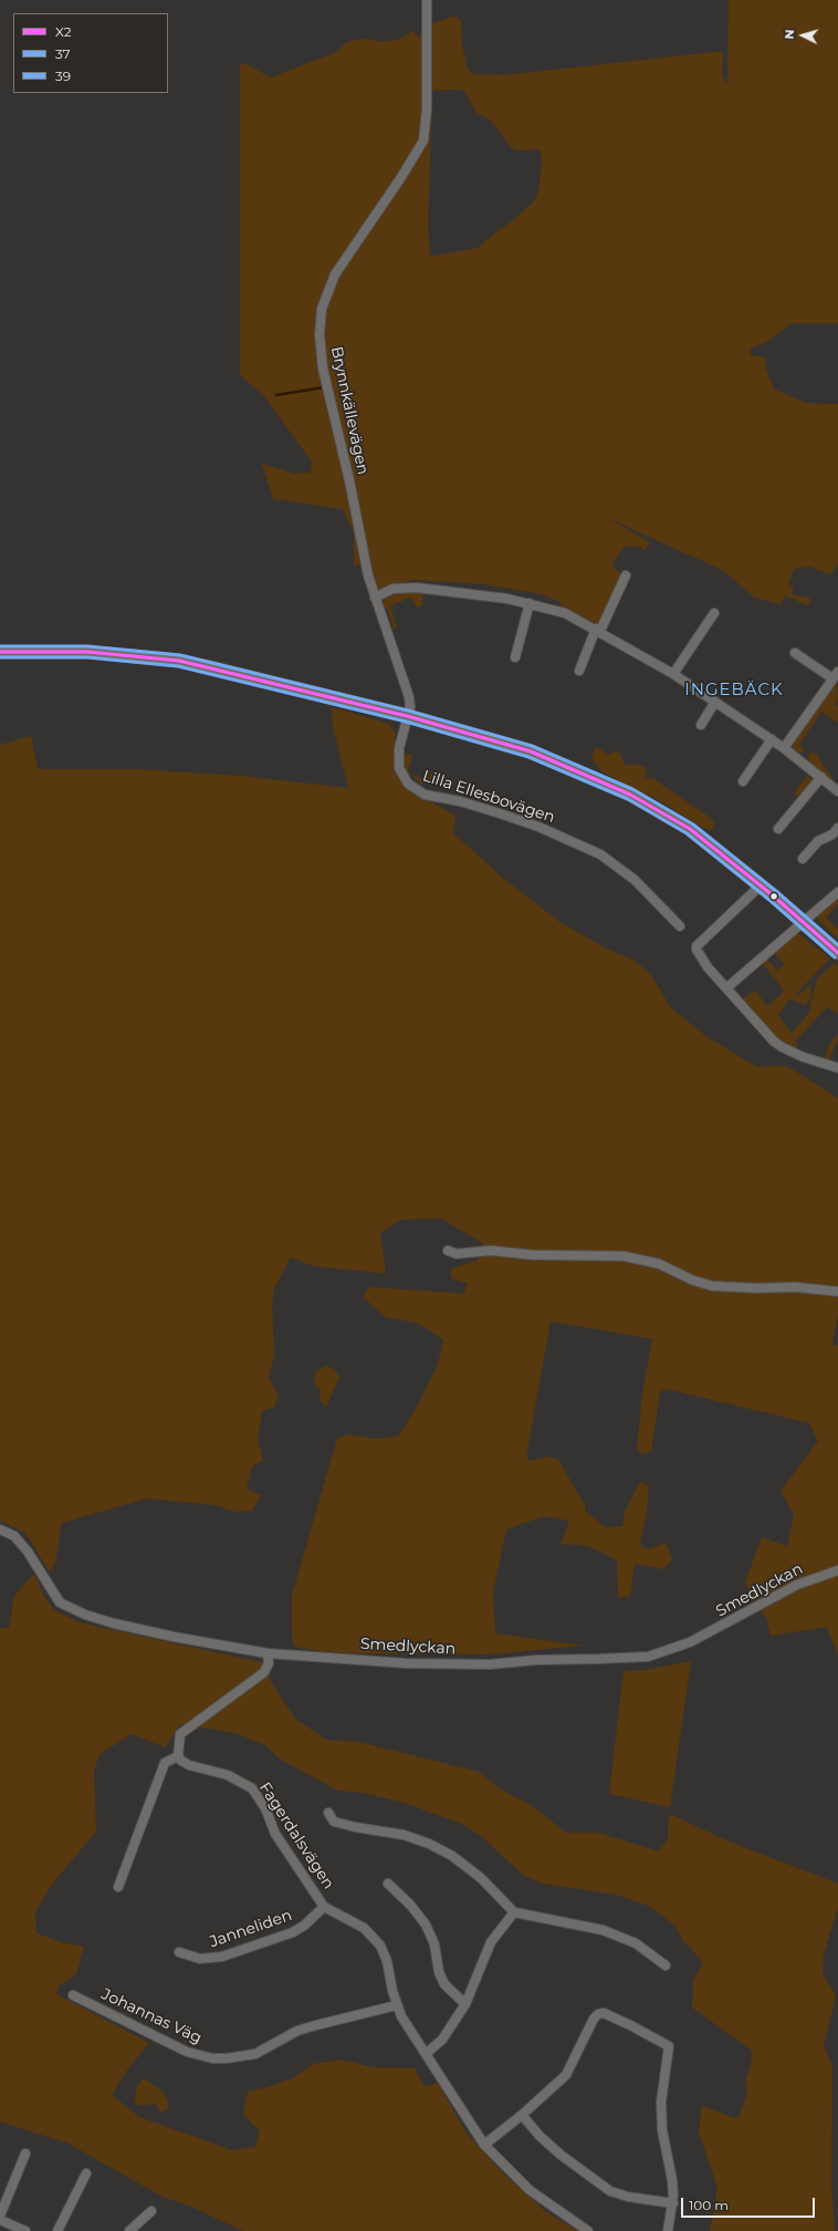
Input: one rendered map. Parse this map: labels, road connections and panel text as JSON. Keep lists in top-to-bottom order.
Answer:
{
  "streets": {
    "street": [
      "Brynnkällevägen",
      "Lilla Ellesbovägen",
      "Smedlyckan",
      "Fagerdalsvägen",
      "Janneliden",
      "Johannas Väg"
    ]
  },
  "crossings": [
    ["Brynnkällevägen", "Lilla Ellesbovägen"],
    ["Fagerdalsvägen", "Janneliden"],
    ["Fagerdalsvägen", "Johannas Väg"]
  ],
  "districts": ["INGEBÄCK"],
  "lines": ["transit line 39", "transit line X2", "transit line 37"],
  "legend": ["X2", "37", "39"],
  "scale_bar": "100 m",
  "north": "left"
}
